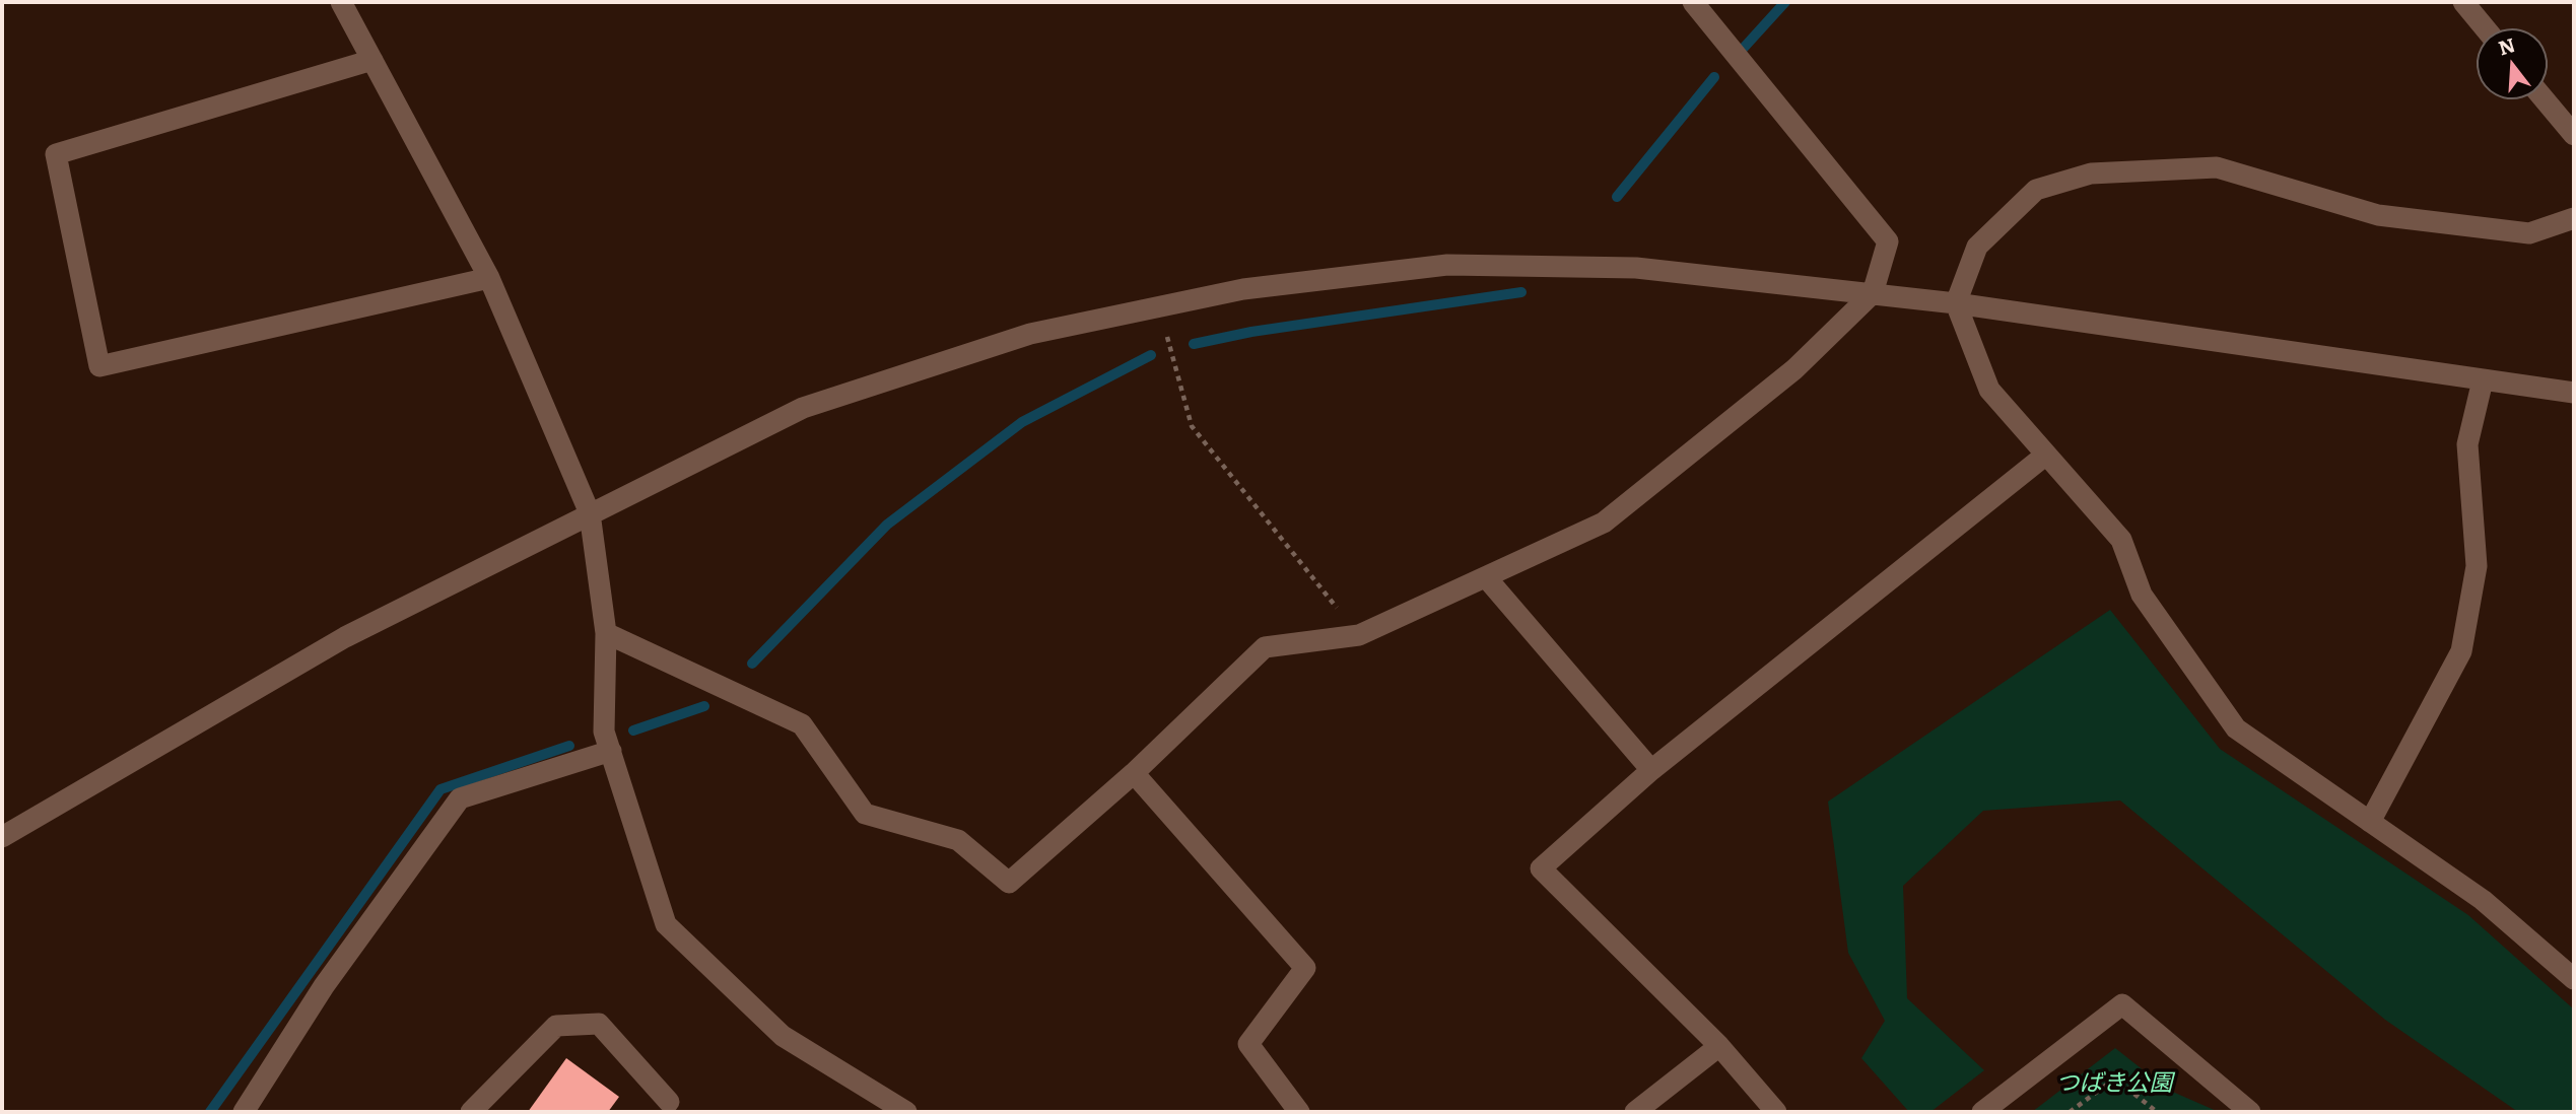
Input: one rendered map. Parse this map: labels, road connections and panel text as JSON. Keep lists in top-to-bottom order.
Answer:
{
  "parks": ["つばき公園"],
  "north": "top"
}
